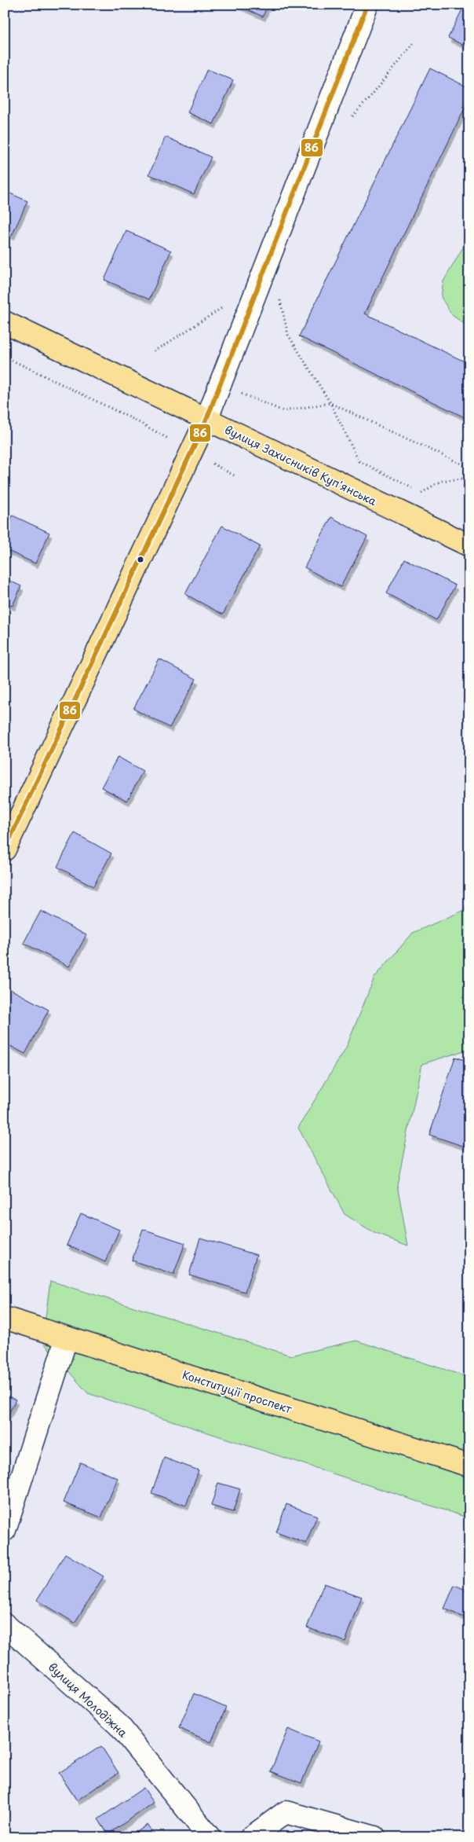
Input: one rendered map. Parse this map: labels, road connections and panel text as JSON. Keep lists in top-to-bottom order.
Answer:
{
  "streets": {
    "main road": ["вулиця Захисників Куп'янська", "Конституції проспект"],
    "street": ["вулиця Молодiжна"]
  },
  "lines": ["transit line 86"]
}
